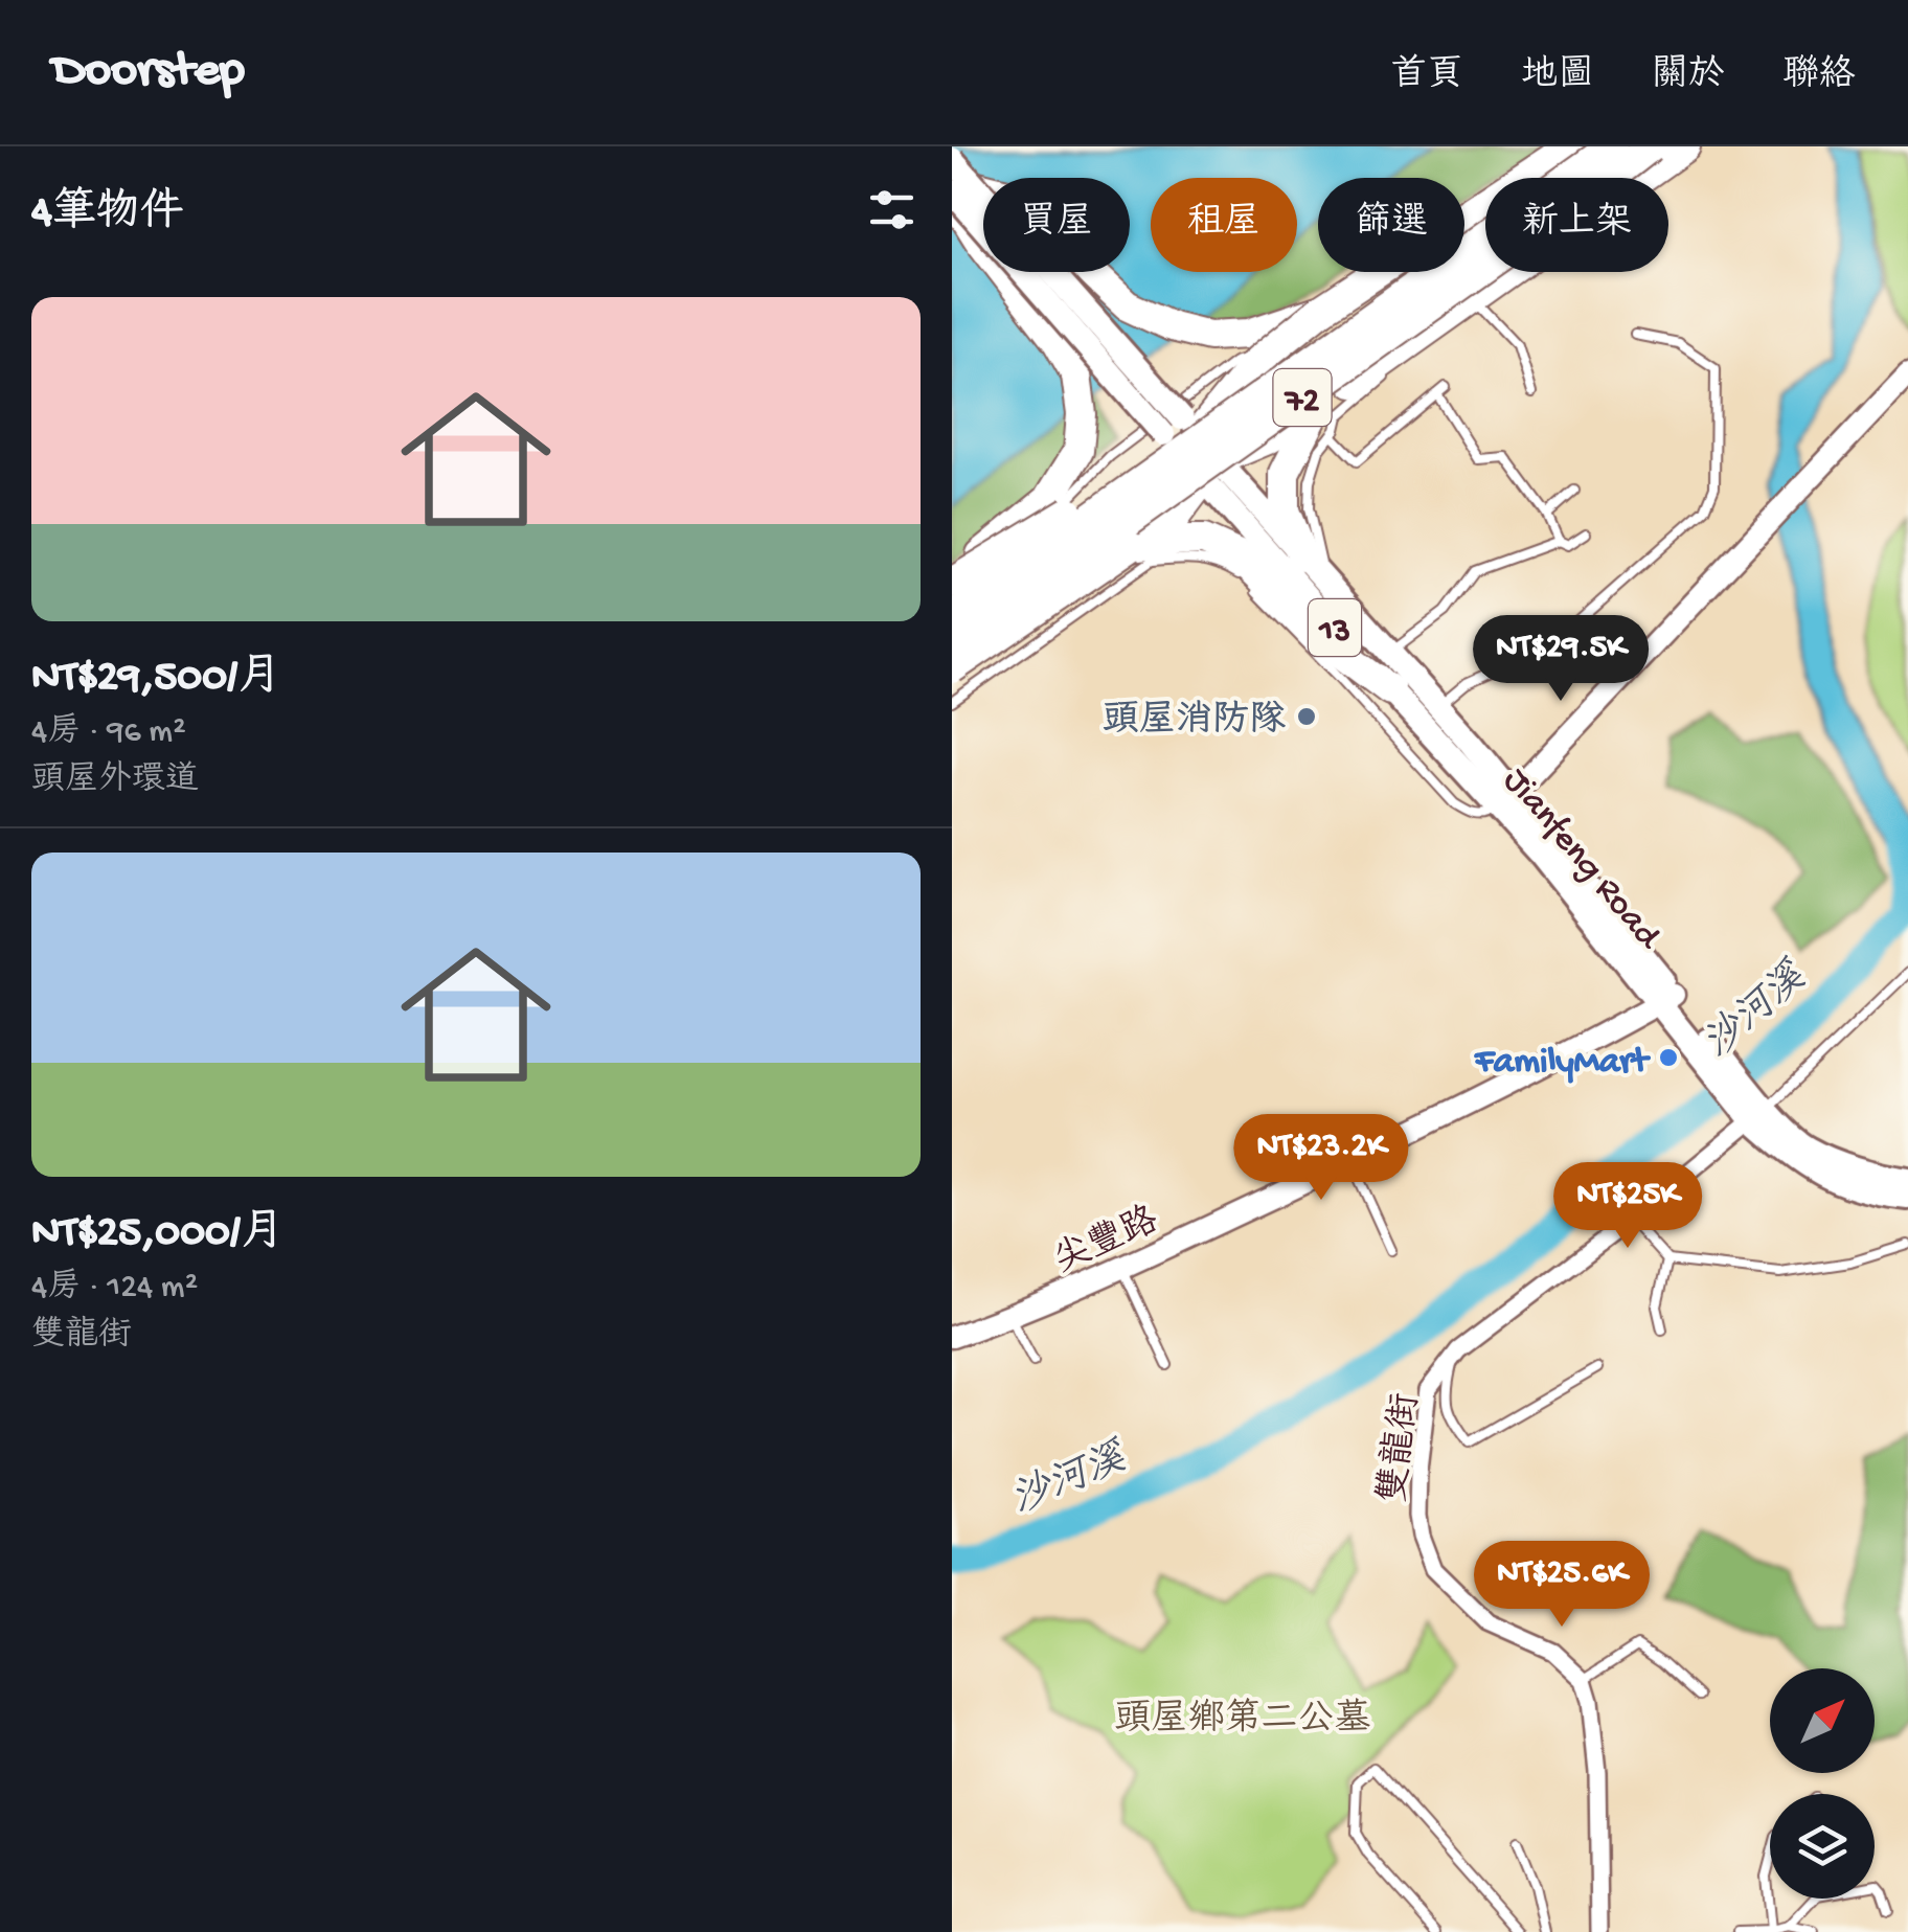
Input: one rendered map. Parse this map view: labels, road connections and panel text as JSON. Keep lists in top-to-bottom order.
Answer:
{
  "streets": {
    "highway": ["72"],
    "main road": ["13", "Jianfeng Road"],
    "street": ["尖豐路", "雙龍街"]
  },
  "crossings": [
    ["13", "Jianfeng Road"],
    ["13", "雙龍街"],
    ["Jianfeng Road", "尖豐路"],
    ["Jianfeng Road", "雙龍街"]
  ],
  "water": ["沙河溪"],
  "parks": ["頭屋鄉第二公墓"],
  "places": ["頭屋消防隊", "FamilyMart"],
  "north": "top right",
  "page": {
    "header": "Doorstep",
    "nav": [
      "首頁",
      "地圖",
      "關於",
      "聯絡"
    ],
    "heading": "4筆物件",
    "chip": [
      "買屋",
      "租屋",
      "篩選",
      "新上架"
    ],
    "list": [
      {
        "name": "NT$29,500/月",
        "note": "4房 · 96 m² · 頭屋外環道"
      },
      {
        "name": "NT$25,000/月",
        "note": "4房 · 124 m² · 雙龍街"
      }
    ],
    "price": [
      "NT$29.5K",
      "NT$23.2K",
      "NT$25K",
      "NT$25.6K"
    ]
  }
}
